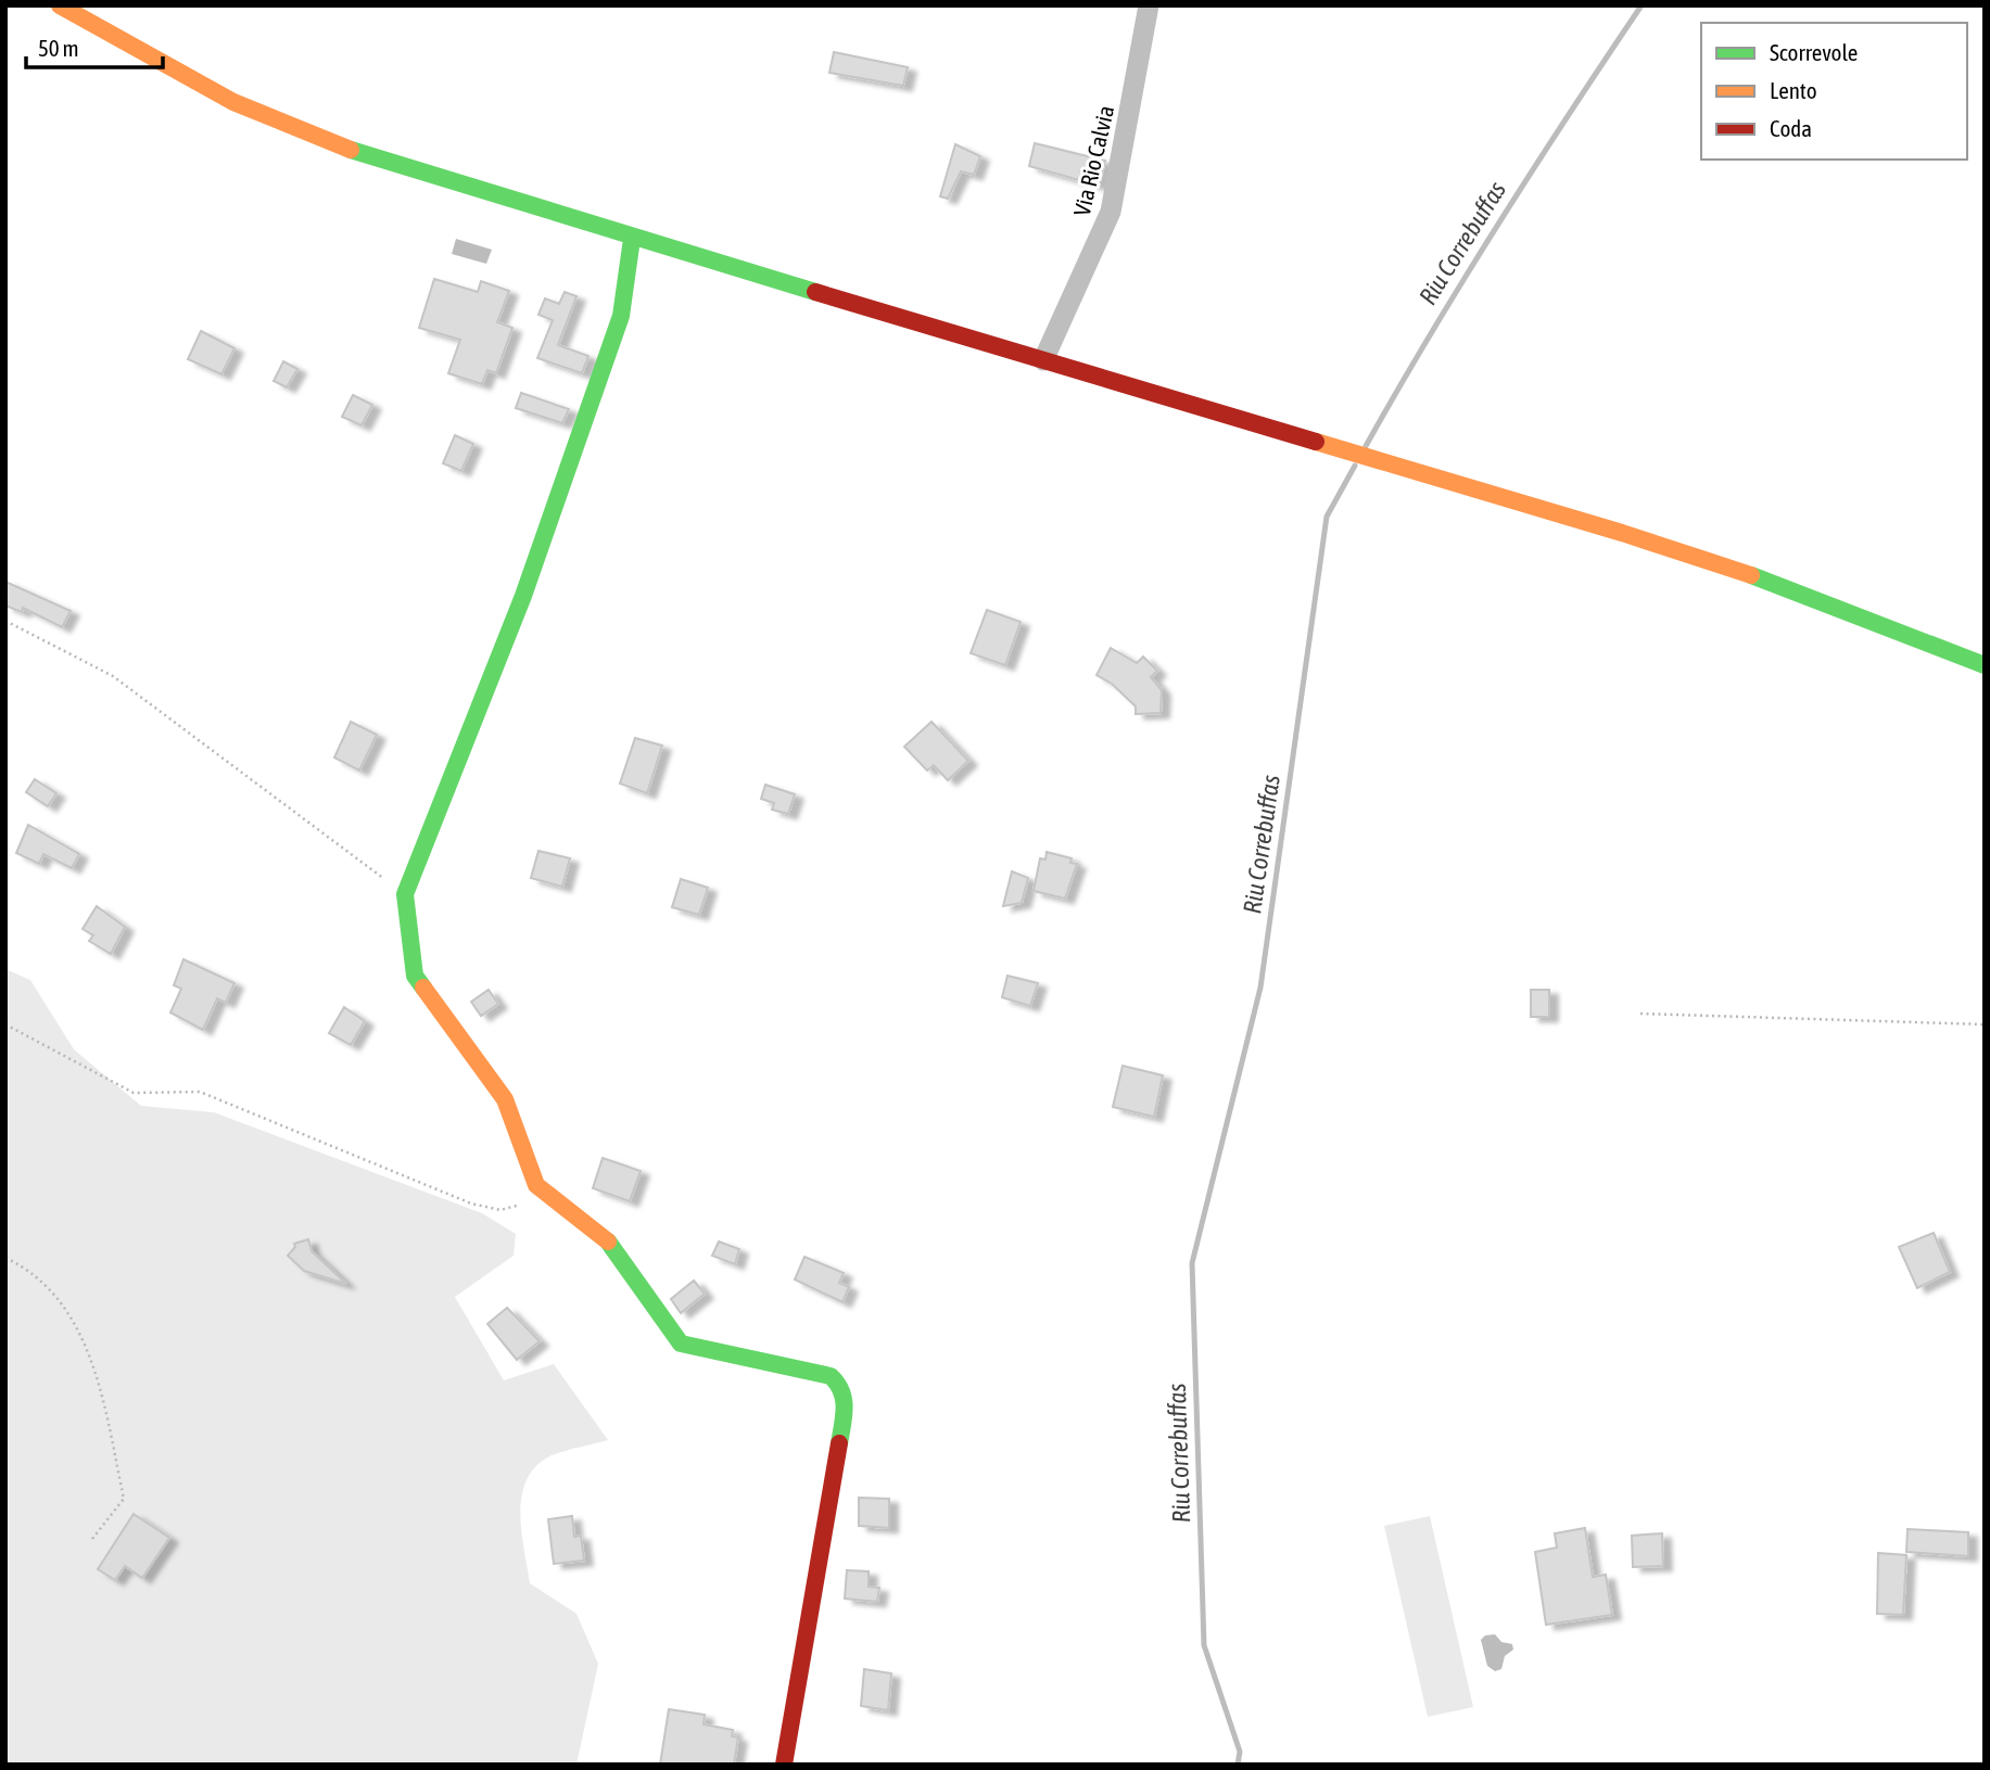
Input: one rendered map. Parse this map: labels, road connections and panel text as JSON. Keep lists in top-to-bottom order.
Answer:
{
  "streets": {
    "street": ["Via Rio Calvia"]
  },
  "water": ["Riu Correbuffas"],
  "legend": ["Scorrevole", "Lento", "Coda"],
  "scale_bar": "50 m"
}
